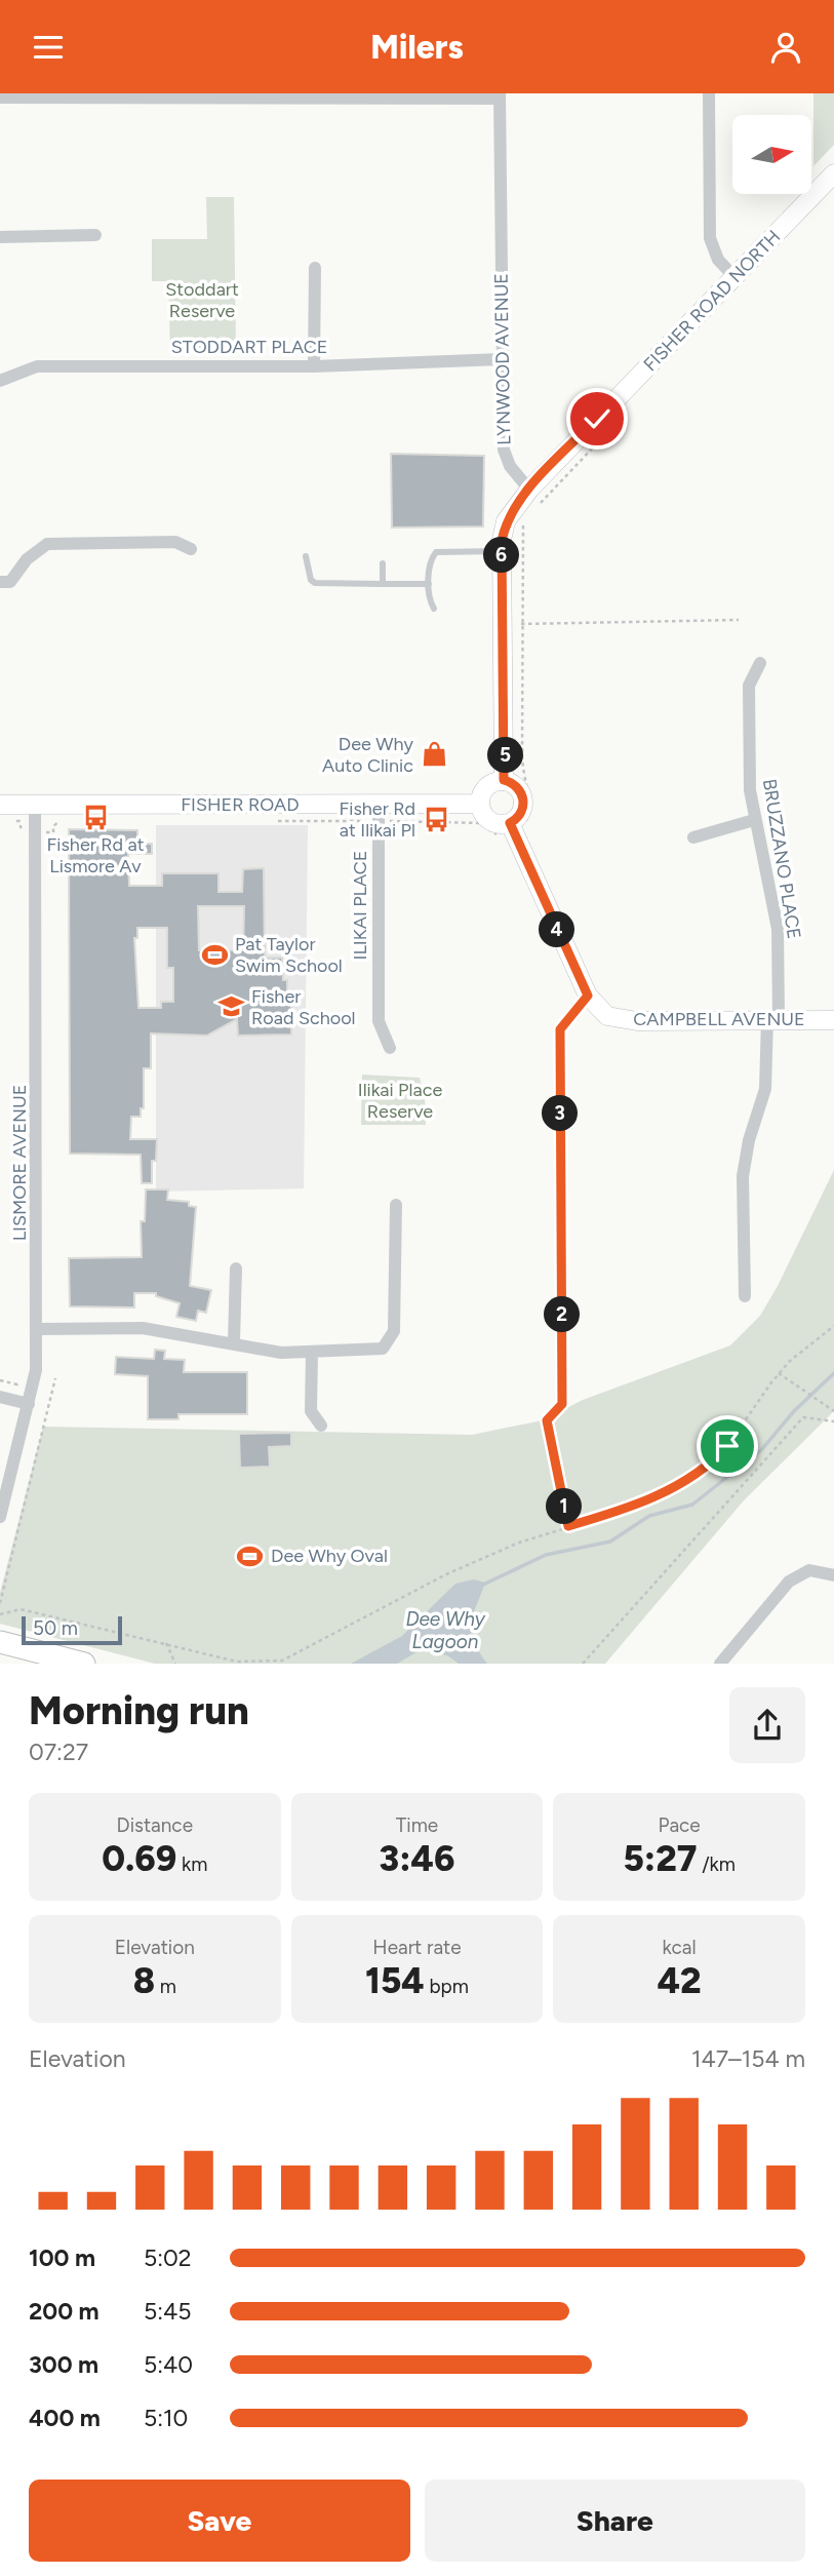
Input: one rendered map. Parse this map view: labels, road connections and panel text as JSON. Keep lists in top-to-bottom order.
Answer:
{
  "streets": {
    "main road": ["FISHER ROAD NORTH", "FISHER ROAD", "CAMPBELL AVENUE"],
    "street": [
      "STODDART PLACE",
      "LYNWOOD AVENUE",
      "BRUZZANO PLACE",
      "ILIKAI PLACE",
      "LISMORE AVENUE"
    ]
  },
  "crossings": [
    ["FISHER ROAD NORTH", "LYNWOOD AVENUE"],
    ["STODDART PLACE", "LYNWOOD AVENUE"],
    ["FISHER ROAD", "ILIKAI PLACE"],
    ["FISHER ROAD", "CAMPBELL AVENUE"],
    ["FISHER ROAD", "LISMORE AVENUE"],
    ["BRUZZANO PLACE", "CAMPBELL AVENUE"]
  ],
  "water": ["Dee Why Lagoon"],
  "parks": ["Stoddart Reserve", "Ilikai Place Reserve"],
  "places": {
    "shop": ["Dee Why Auto Clinic"],
    "bus stop": ["Fisher Rd at Lismore Av", "Fisher Rd at Ilikai Pl"],
    "sports": ["Pat Taylor Swim School", "Dee Why Oval"],
    "school or university": ["Fisher Road School"]
  },
  "scale_bar": "50 m",
  "north": "right",
  "page": {
    "header": "Milers",
    "pins": [
      "6",
      "5",
      "4",
      "3",
      "2",
      "1"
    ],
    "scale": "50 m",
    "heading": ["Morning run", "07:27"],
    "stats": [
      ["Distance", "0.69 km"],
      ["Time", "3:46"],
      ["Pace", "5:27 /km"],
      ["Elevation", "8 m"],
      ["Heart rate", "154 bpm"],
      ["kcal", "42"]
    ],
    "chart": ["Elevation", "147–154 m"],
    "list": [
      {
        "name": "100 m",
        "note": "5:02"
      },
      {
        "name": "200 m",
        "note": "5:45"
      },
      {
        "name": "300 m",
        "note": "5:40"
      },
      {
        "name": "400 m",
        "note": "5:10"
      }
    ],
    "buttons": ["Save", "Share"]
  }
}
